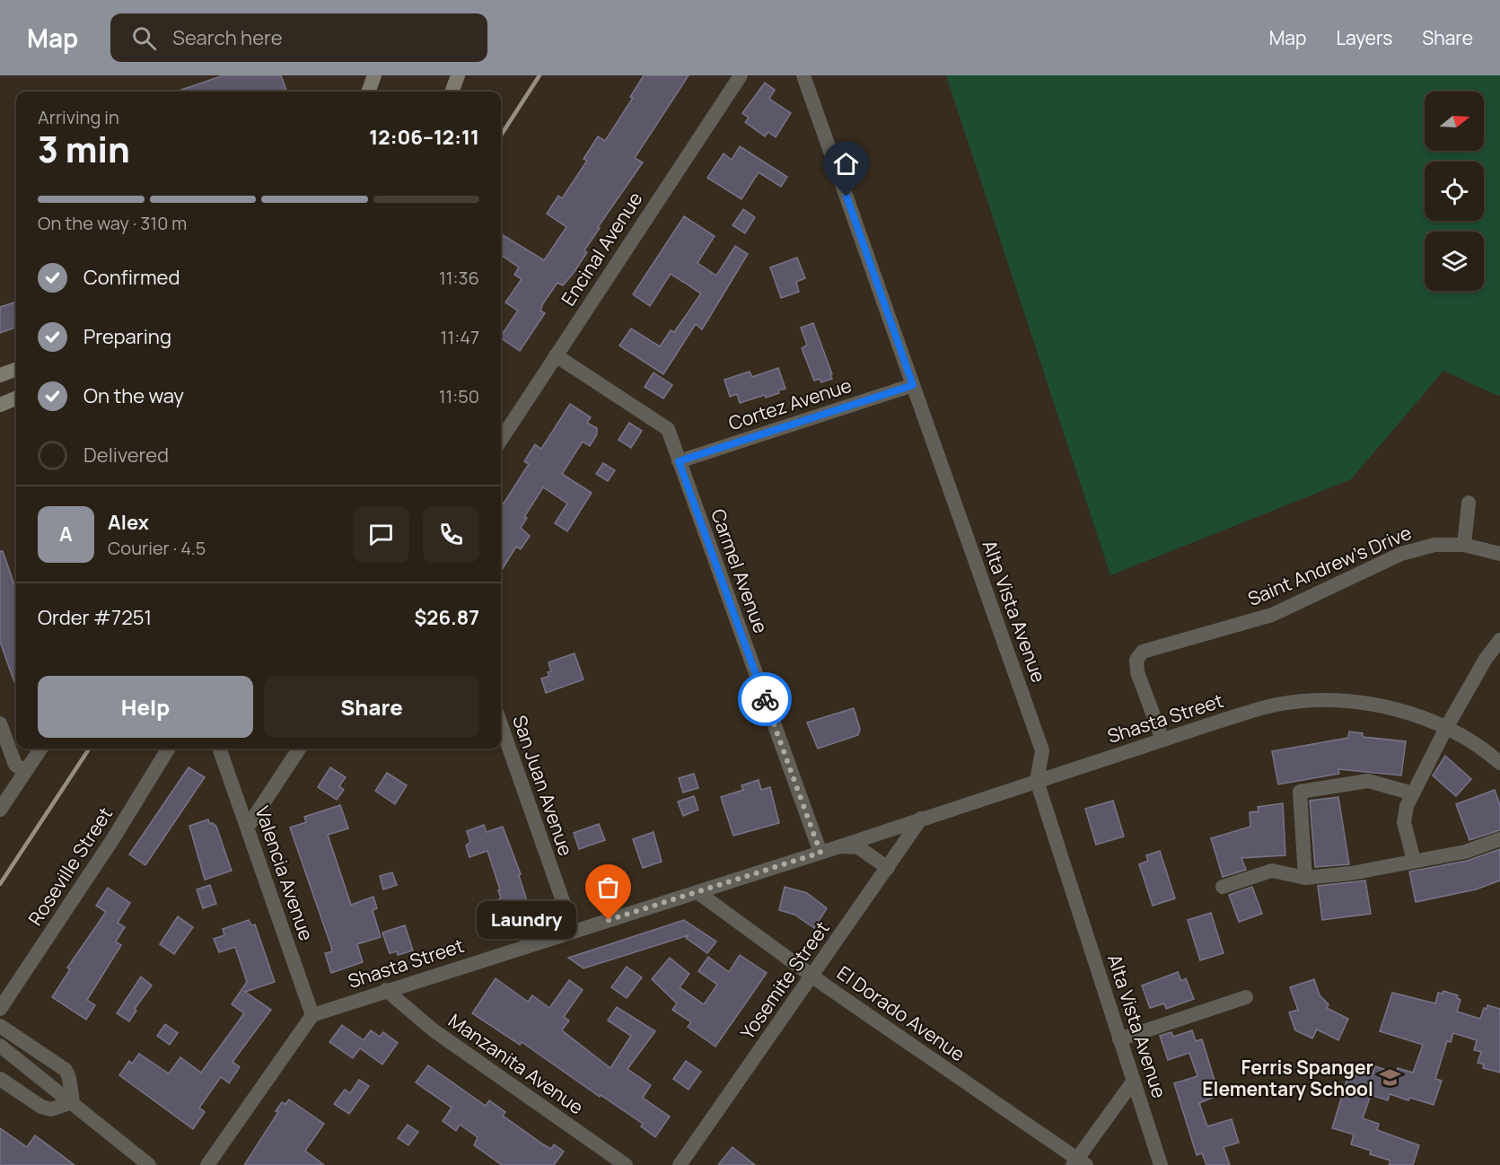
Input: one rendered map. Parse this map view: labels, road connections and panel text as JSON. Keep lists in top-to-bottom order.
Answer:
{
  "streets": {
    "street": [
      "Encinal Avenue",
      "Cortez Avenue",
      "Saint Andrew's Drive",
      "Carmel Avenue",
      "Alta Vista Avenue",
      "Shasta Street",
      "San Juan Avenue",
      "Roseville Street",
      "Valencia Avenue",
      "Yosemite Street",
      "El Dorado Avenue",
      "Manzanita Avenue"
    ]
  },
  "crossings": [
    ["Encinal Avenue", "Carmel Avenue"],
    ["Cortez Avenue", "Carmel Avenue"],
    ["Cortez Avenue", "Alta Vista Avenue"],
    ["Saint Andrew's Drive", "Shasta Street"],
    ["Carmel Avenue", "Shasta Street"],
    ["Alta Vista Avenue", "Shasta Street"],
    ["Shasta Street", "San Juan Avenue"],
    ["Shasta Street", "Valencia Avenue"],
    ["Shasta Street", "Yosemite Street"],
    ["Shasta Street", "El Dorado Avenue"],
    ["Shasta Street", "Manzanita Avenue"],
    ["Yosemite Street", "El Dorado Avenue"]
  ],
  "places": {
    "other": ["Laundry"],
    "school or university": ["Ferris Spanger Elementary School"]
  },
  "north": "right",
  "page": {
    "header": "Map",
    "search": "Search here",
    "nav": ["Map", "Layers", "Share"],
    "heading": ["3 min", "Arriving in", "12:06–12:11"],
    "panel": [
      "Alex",
      "Courier · 4.5",
      "Order #7251",
      "$26.87"
    ],
    "bar": "On the way · 310 m",
    "list": [
      ["Confirmed", "11:36"],
      ["Preparing", "11:47"],
      ["On the way", "11:50"],
      "Delivered"
    ],
    "round": "A",
    "buttons": ["Help", "Share"],
    "bubble": "Laundry"
  }
}
